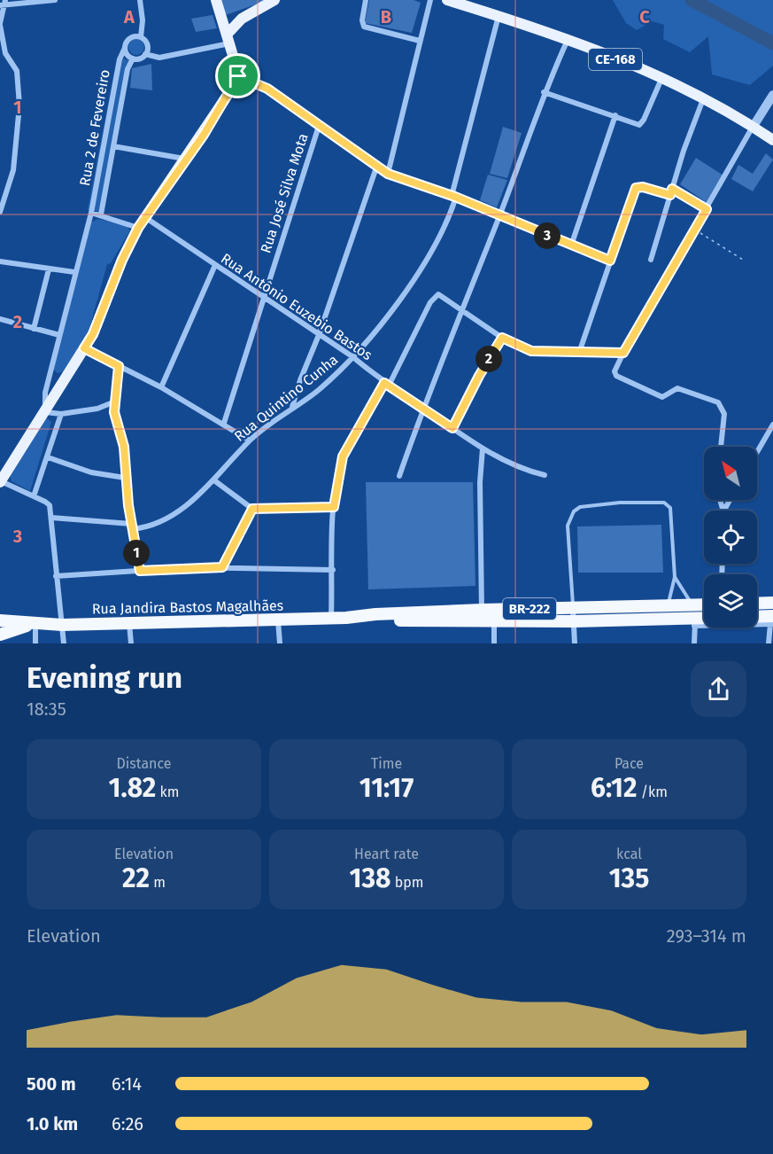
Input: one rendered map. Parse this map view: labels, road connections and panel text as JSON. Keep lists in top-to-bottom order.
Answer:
{
  "streets": {
    "highway": ["Rua Jandira Bastos Magalhães", "BR-222"],
    "main road": ["CE-168"],
    "street": [
      "Rua 2 de Fevereiro",
      "Rua José Silva Mota",
      "Rua Antônio Euzebio Bastos",
      "Rua Quintino Cunha"
    ]
  },
  "crossings": [
    ["CE-168", "Rua Quintino Cunha"],
    ["Rua José Silva Mota", "Rua Antônio Euzebio Bastos"],
    ["Rua Antônio Euzebio Bastos", "Rua Quintino Cunha"],
    ["Rua Jandira Bastos Magalhães", "BR-222"]
  ],
  "north": "top left",
  "page": {
    "pins": ["3", "2", "1"],
    "heading": ["Evening run", "18:35"],
    "stats": [
      ["Distance", "1.82 km"],
      ["Time", "11:17"],
      ["Pace", "6:12 /km"],
      ["Elevation", "22 m"],
      ["Heart rate", "138 bpm"],
      ["kcal", "135"]
    ],
    "chart": ["Elevation", "293–314 m"],
    "list": [
      {
        "name": "500 m",
        "note": "6:14"
      },
      {
        "name": "1.0 km",
        "note": "6:26"
      }
    ]
  },
  "grid": {
    "columns": ["A", "B", "C"],
    "rows": ["1", "2", "3"]
  }
}
